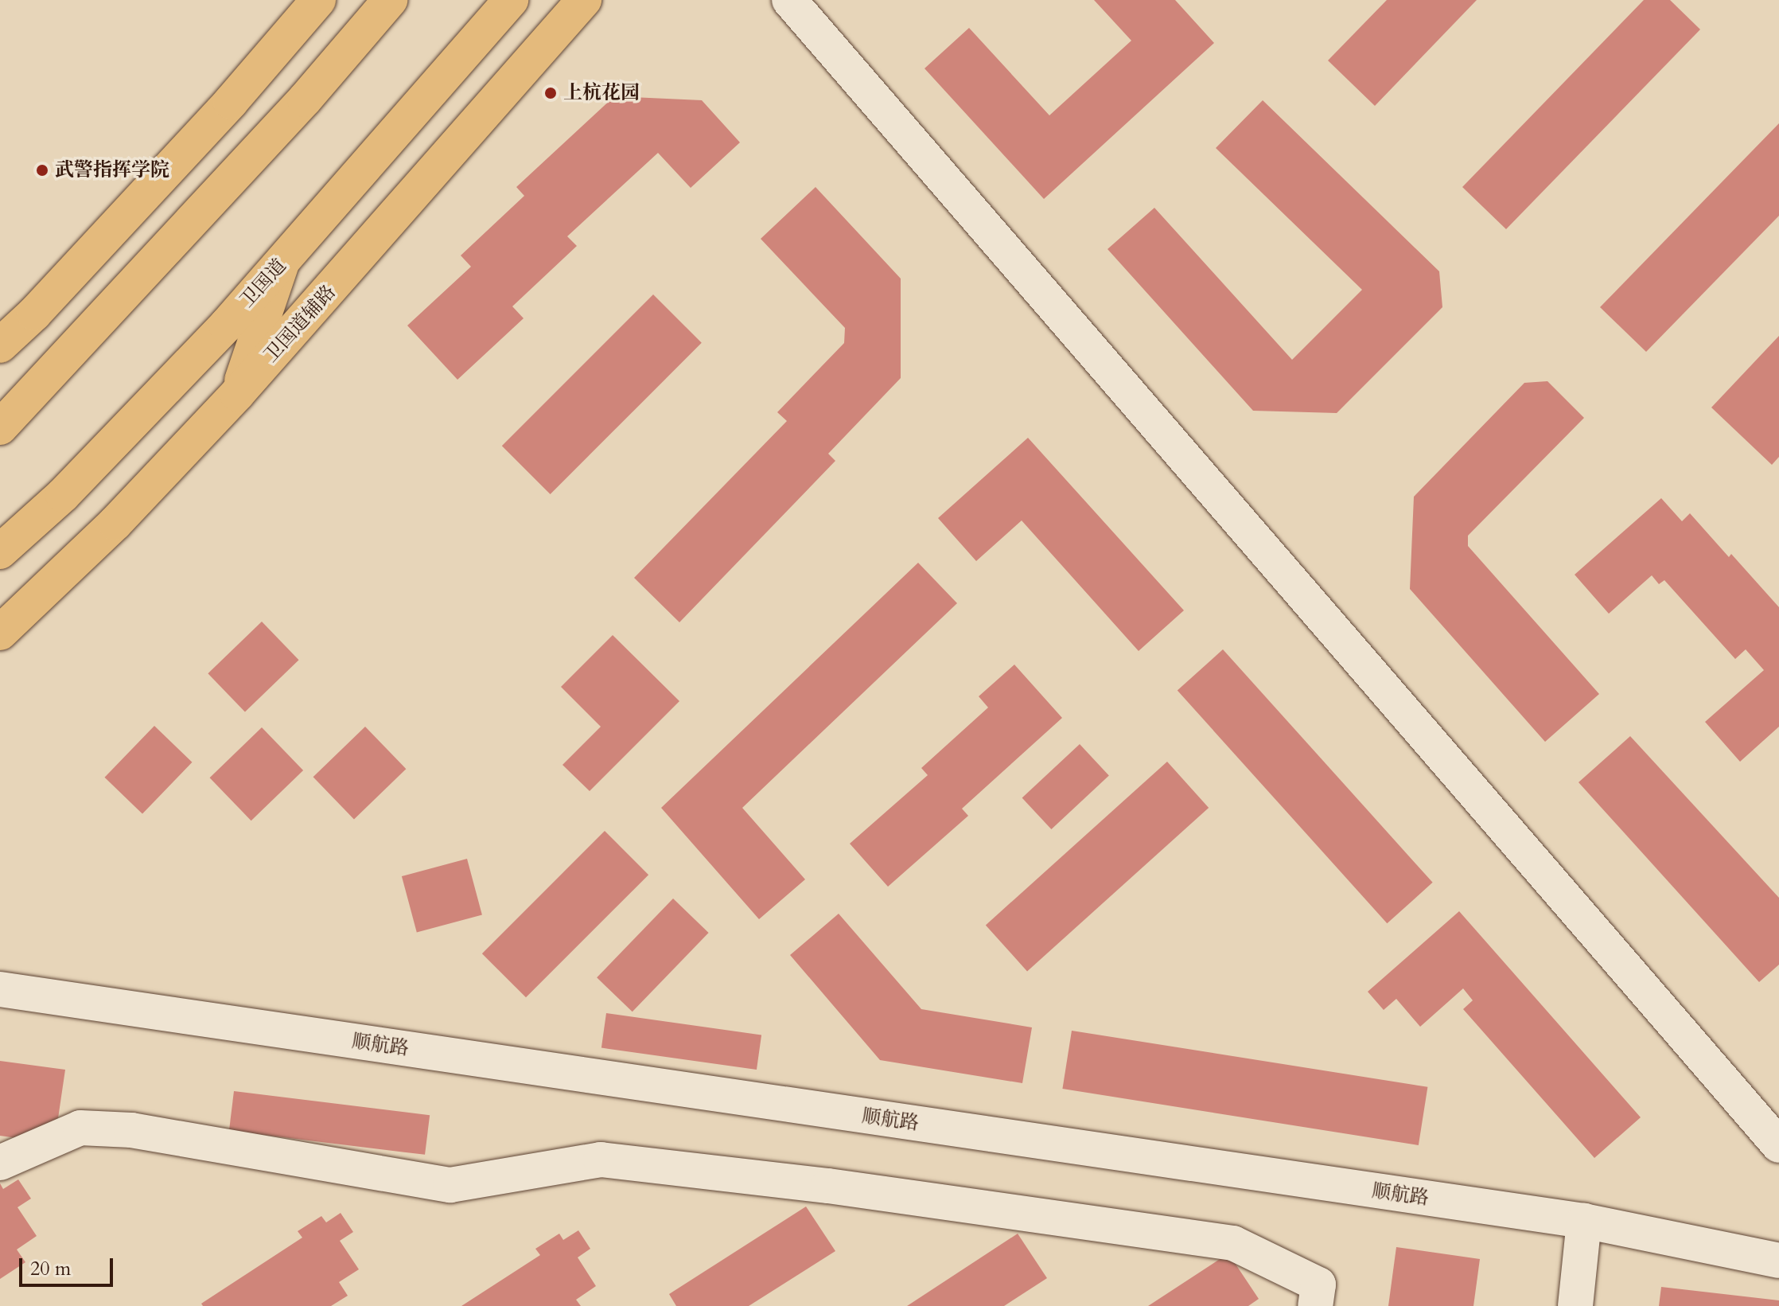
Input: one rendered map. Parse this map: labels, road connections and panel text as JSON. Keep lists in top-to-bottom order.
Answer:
{
  "streets": {
    "main road": ["卫国道", "卫国道辅路"],
    "street": ["顺航路"]
  },
  "places": ["上杭花园", "武警指挥学院"],
  "scale_bar": "20 m"
}
